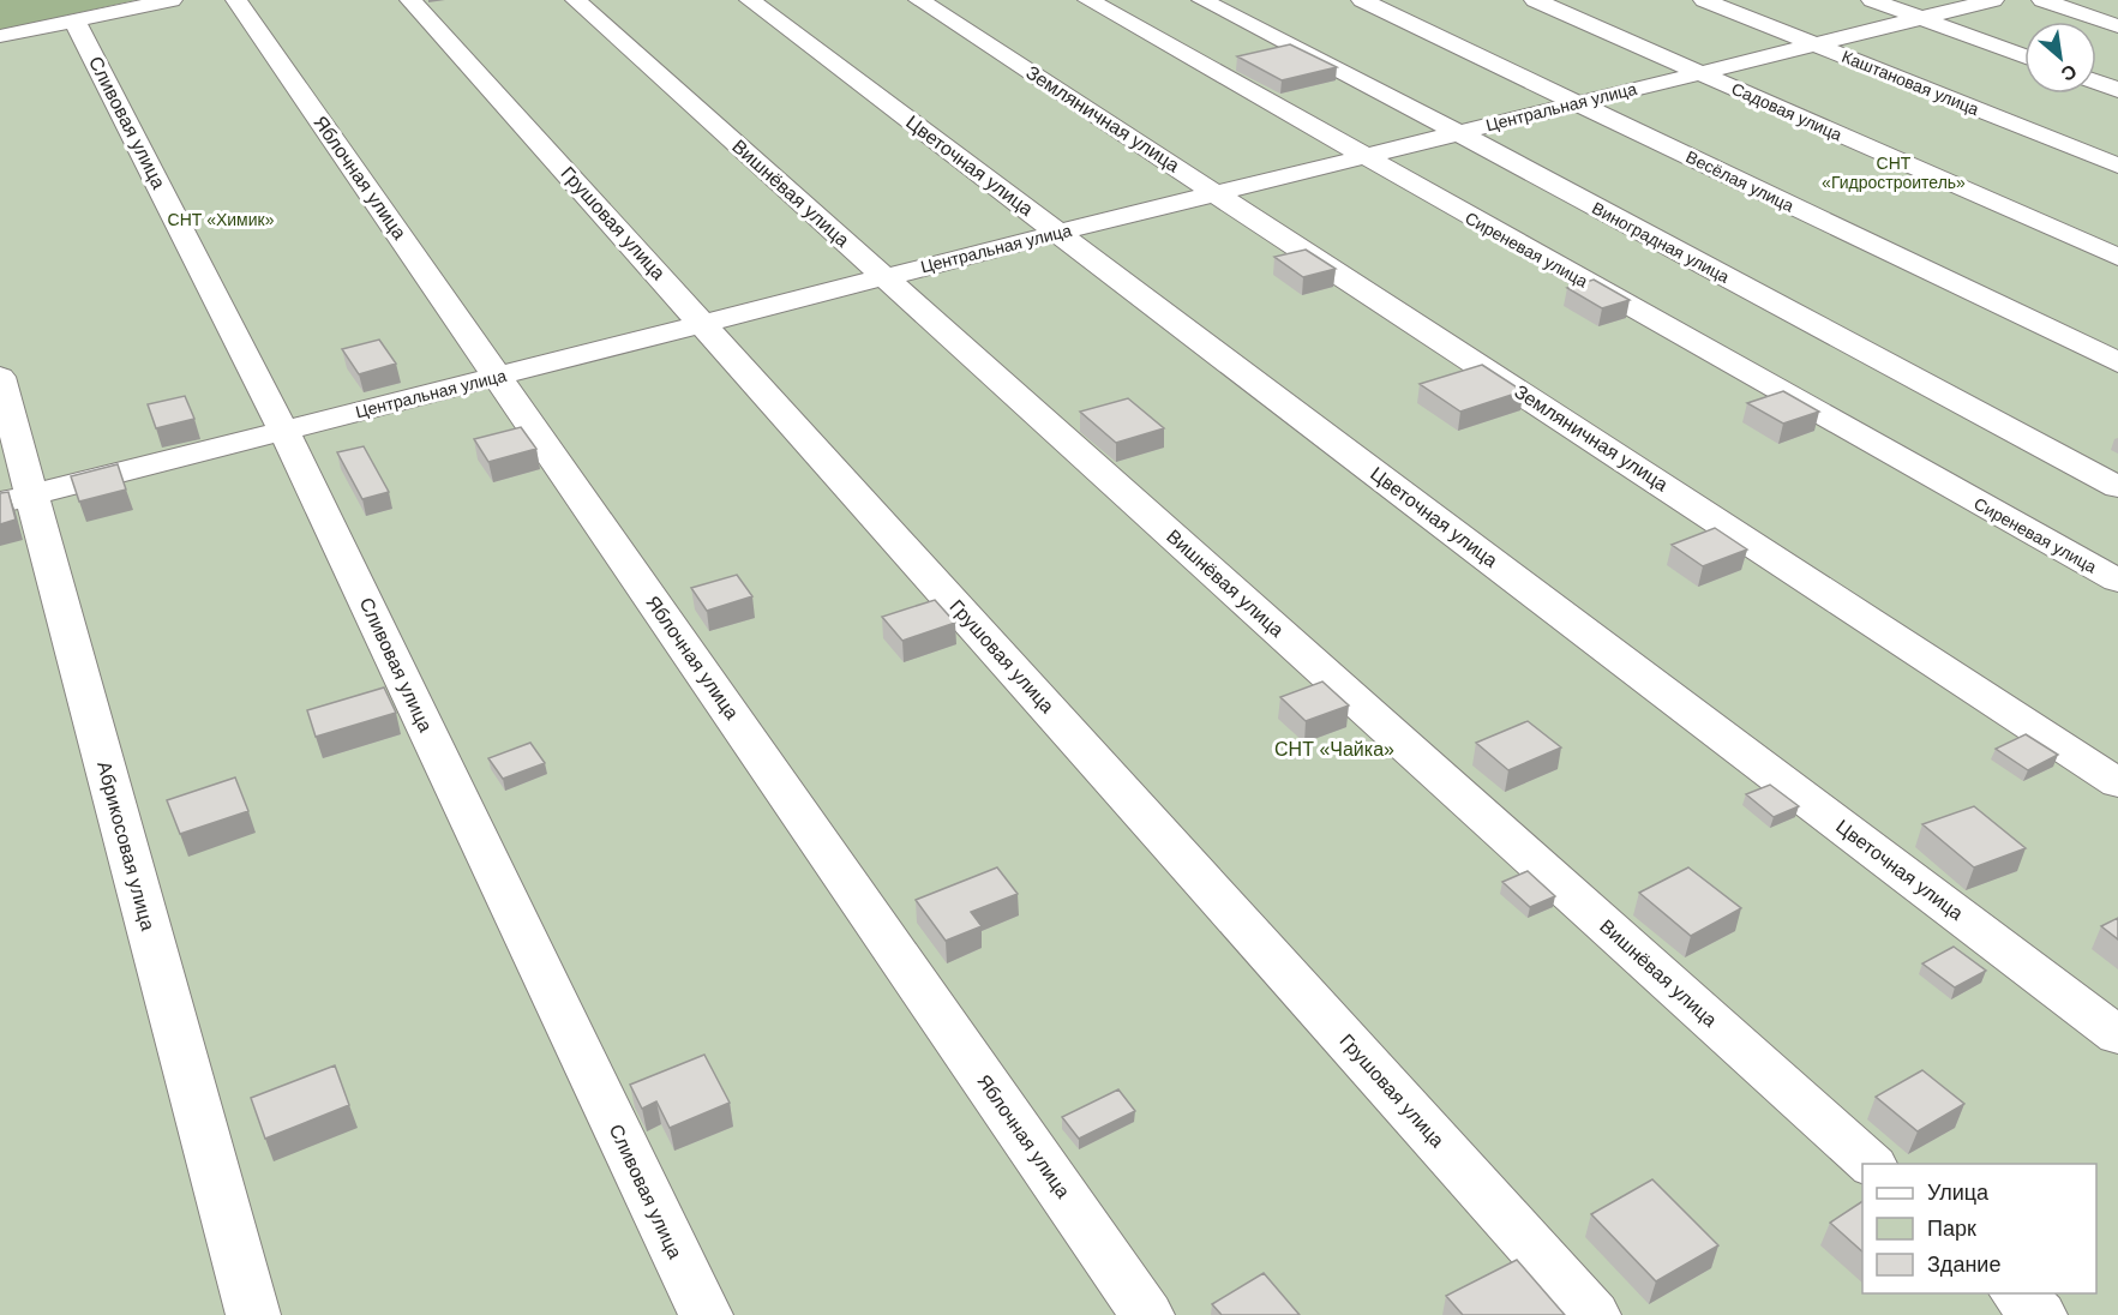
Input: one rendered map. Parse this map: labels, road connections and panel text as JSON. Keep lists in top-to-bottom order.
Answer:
{
  "streets": {
    "street": [
      "Каштановая улица",
      "Центральная улица",
      "Садовая улица",
      "Земляничная улица",
      "Сливовая улица",
      "Цветочная улица",
      "Яблочная улица",
      "Весёлая улица",
      "Вишнёвая улица",
      "Грушовая улица",
      "Виноградная улица",
      "Сиреневая улица",
      "Абрикосовая улица"
    ]
  },
  "crossings": [
    ["Каштановая улица", "Центральная улица"],
    ["Центральная улица", "Садовая улица"],
    ["Центральная улица", "Земляничная улица"],
    ["Центральная улица", "Сливовая улица"],
    ["Центральная улица", "Цветочная улица"],
    ["Центральная улица", "Яблочная улица"],
    ["Центральная улица", "Весёлая улица"],
    ["Центральная улица", "Вишнёвая улица"],
    ["Центральная улица", "Грушовая улица"],
    ["Центральная улица", "Виноградная улица"],
    ["Центральная улица", "Сиреневая улица"],
    ["Центральная улица", "Абрикосовая улица"]
  ],
  "parks": ["СНТ «Гидростроитель»", "СНТ «Химик»", "СНТ «Чайка»"],
  "legend": ["Улица", "Парк", "Здание"],
  "north": "bottom right"
}
